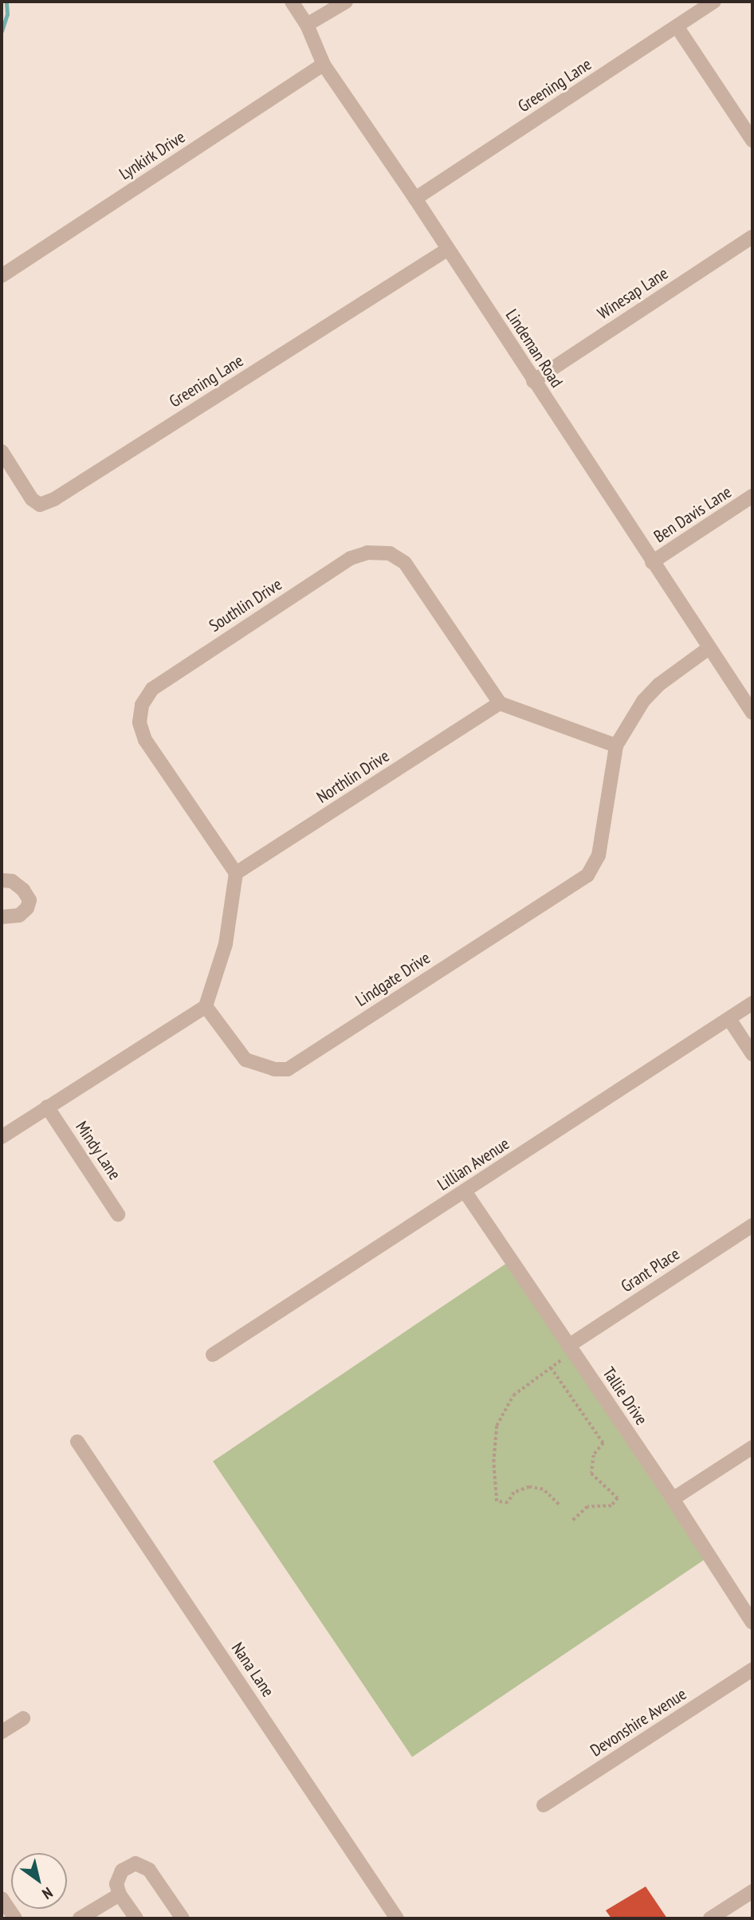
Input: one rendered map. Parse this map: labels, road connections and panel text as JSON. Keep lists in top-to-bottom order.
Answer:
{
  "streets": {
    "street": [
      "Greening Lane",
      "Lynkirk Drive",
      "Winesap Lane",
      "Lindeman Road",
      "Ben Davis Lane",
      "Southlin Drive",
      "Northlin Drive",
      "Lindgate Drive",
      "Mindy Lane",
      "Lillian Avenue",
      "Grant Place",
      "Tallie Drive",
      "Nana Lane",
      "Devonshire Avenue"
    ]
  },
  "crossings": [
    ["Greening Lane", "Lindeman Road"],
    ["Lynkirk Drive", "Lindeman Road"],
    ["Winesap Lane", "Lindeman Road"],
    ["Lindeman Road", "Ben Davis Lane"],
    ["Lindeman Road", "Lindgate Drive"],
    ["Southlin Drive", "Northlin Drive"],
    ["Lillian Avenue", "Tallie Drive"],
    ["Grant Place", "Tallie Drive"]
  ],
  "north": "bottom right"
}
